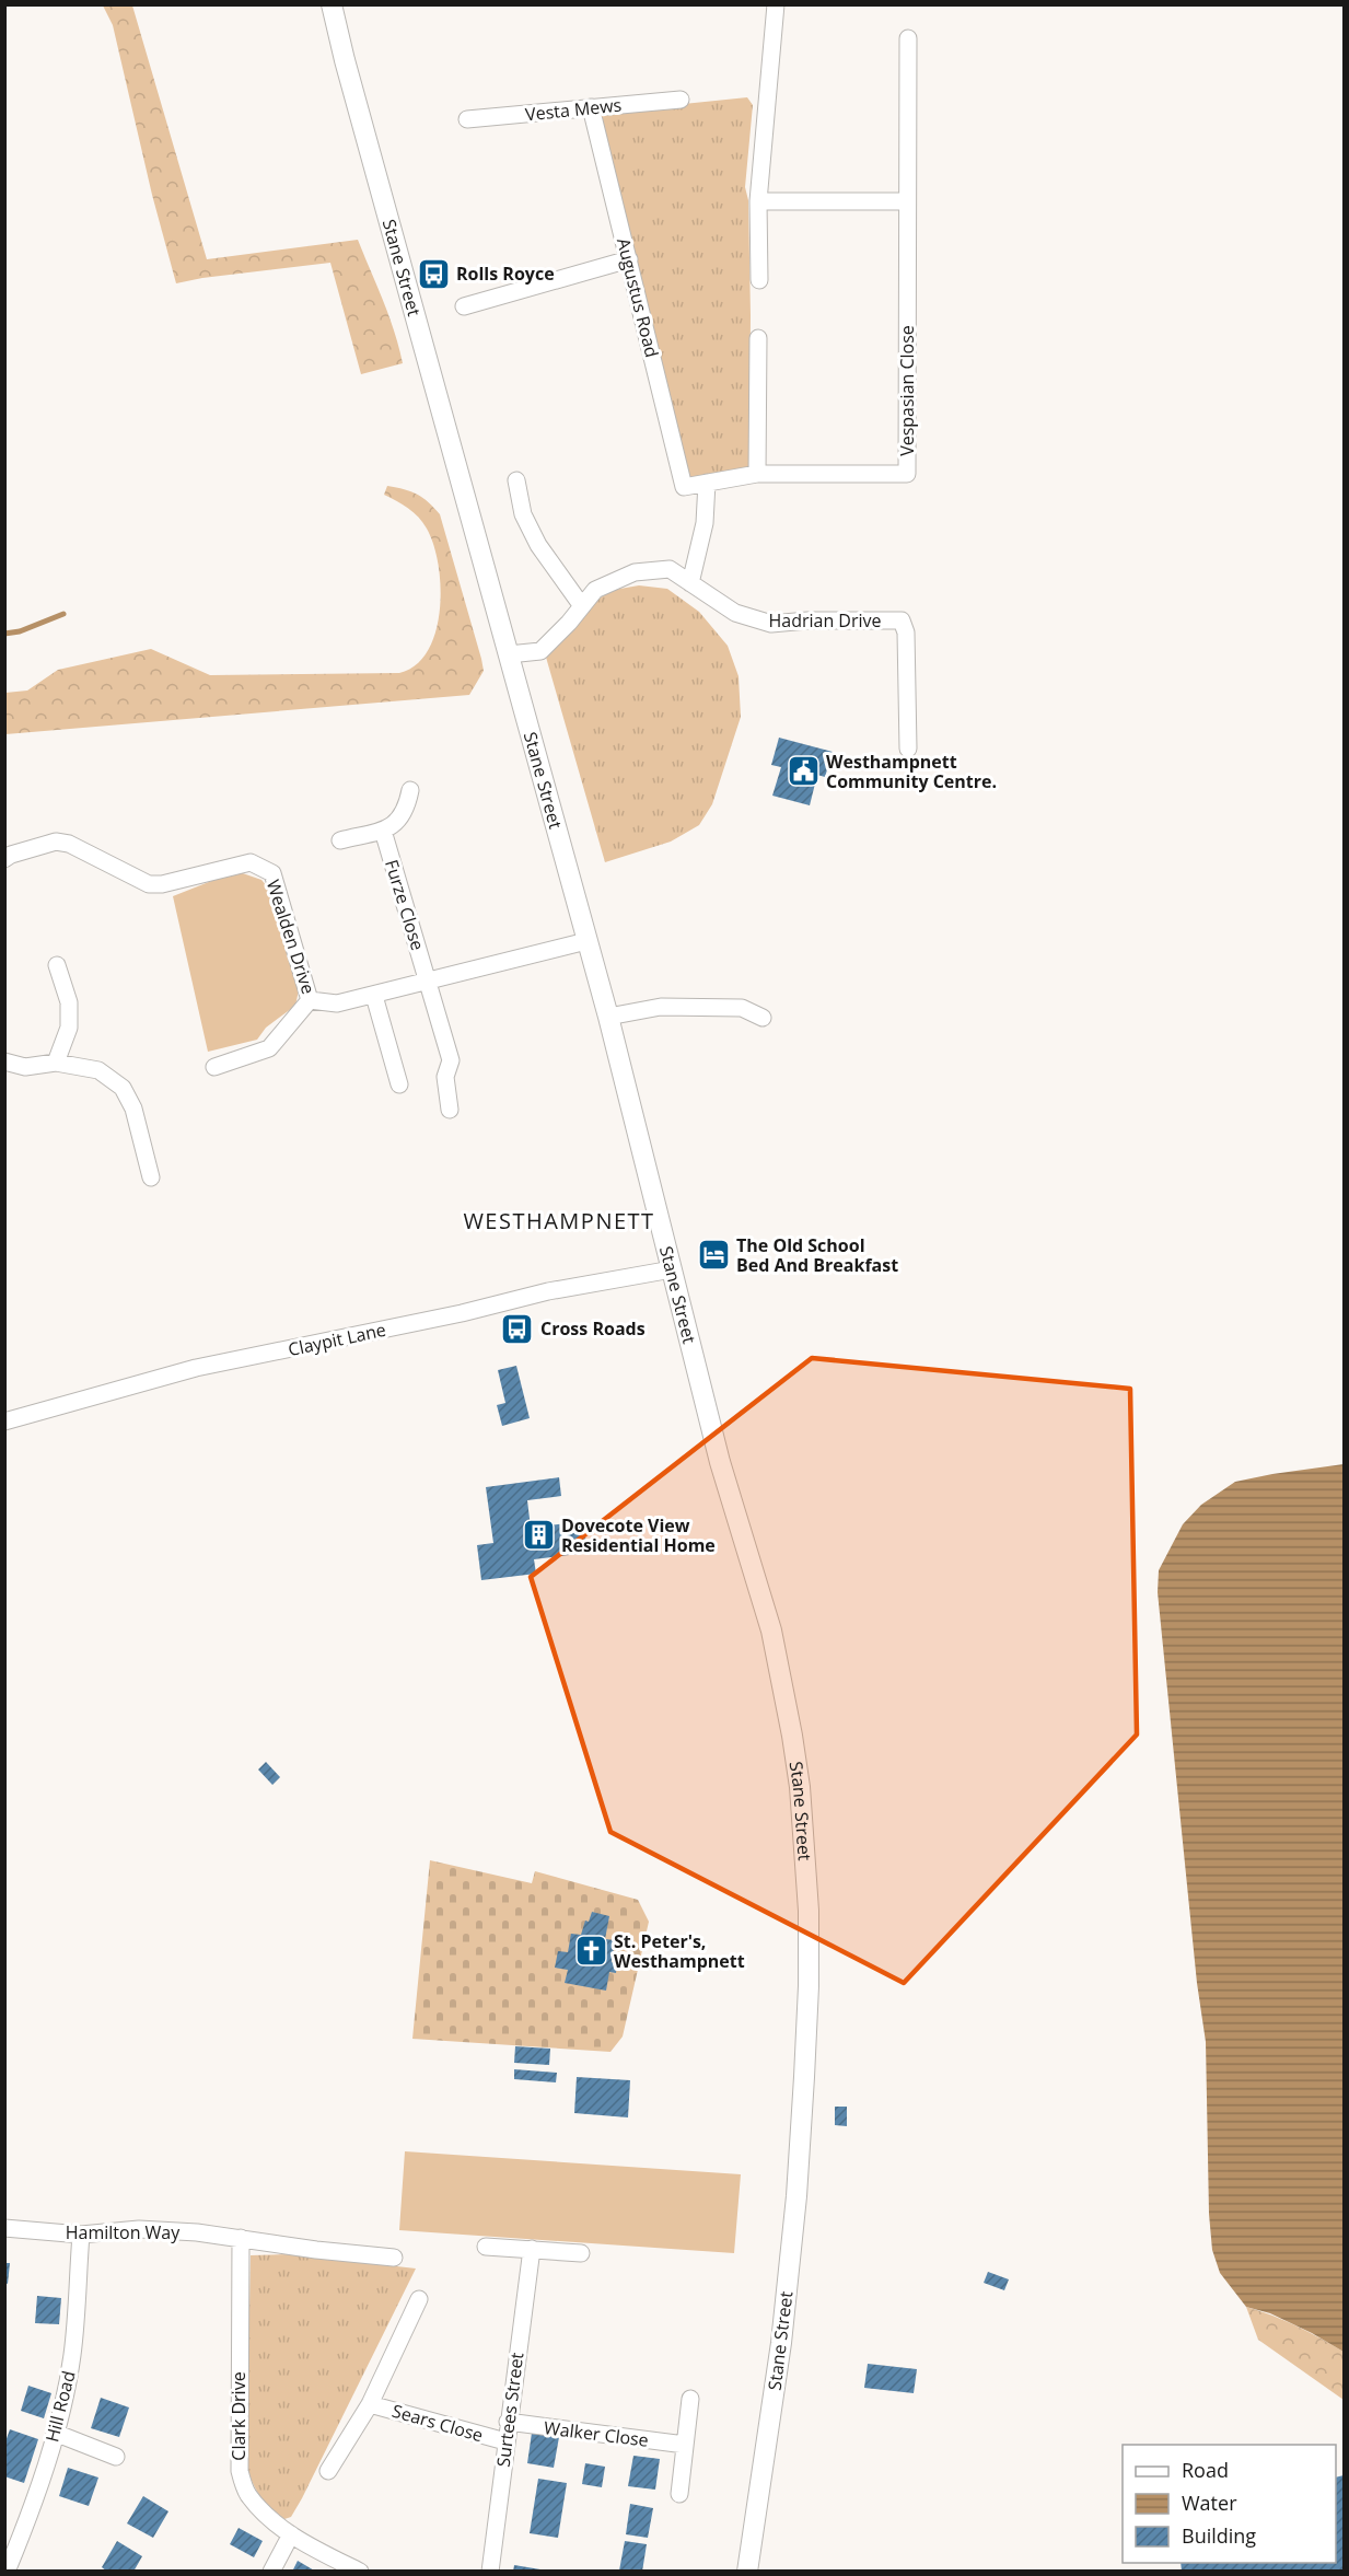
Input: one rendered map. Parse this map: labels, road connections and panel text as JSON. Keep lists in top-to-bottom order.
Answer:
{
  "streets": {
    "street": [
      "Vesta Mews",
      "Stane Street",
      "Augustus Road",
      "Vespasian Close",
      "Hadrian Drive",
      "Furze Close",
      "Wealden Drive",
      "Claypit Lane",
      "Hamilton Way",
      "Hill Road",
      "Surtees Street",
      "Clark Drive",
      "Sears Close",
      "Walker Close"
    ]
  },
  "crossings": [
    ["Vesta Mews", "Augustus Road"],
    ["Stane Street", "Hadrian Drive"],
    ["Stane Street", "Wealden Drive"],
    ["Stane Street", "Claypit Lane"],
    ["Augustus Road", "Vespasian Close"],
    ["Furze Close", "Wealden Drive"],
    ["Hamilton Way", "Hill Road"],
    ["Hamilton Way", "Clark Drive"],
    ["Surtees Street", "Sears Close"],
    ["Surtees Street", "Walker Close"]
  ],
  "districts": ["WESTHAMPNETT"],
  "places": {
    "bus stop": ["Rolls Royce", "Cross Roads"],
    "public building": ["Westhampnett Community Centre."],
    "hotel": ["The Old School Bed And Breakfast"],
    "building": ["Dovecote View Residential Home"],
    "church": ["St. Peter's, Westhampnett"]
  },
  "legend": ["Road", "Water", "Building"]
}
